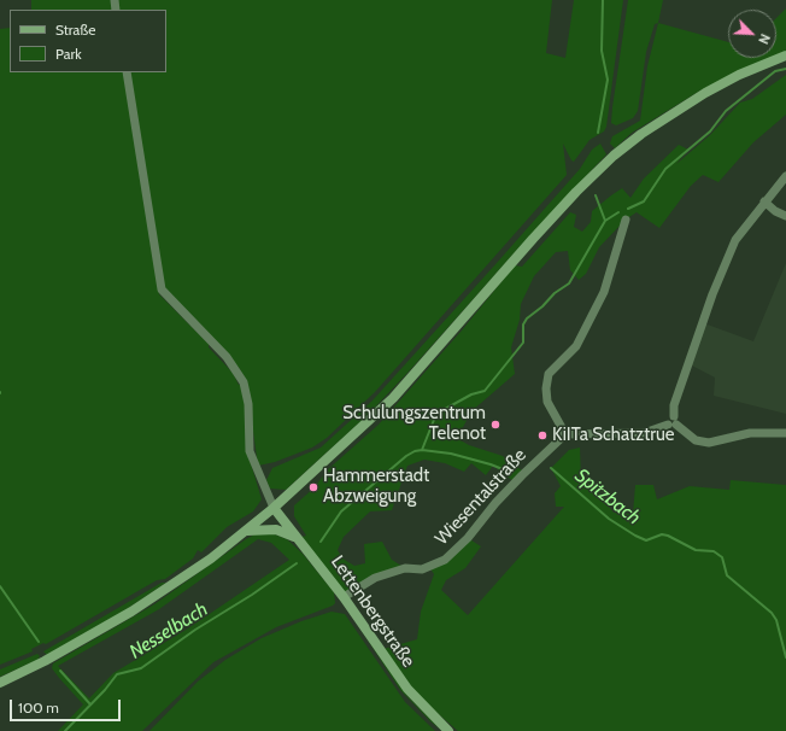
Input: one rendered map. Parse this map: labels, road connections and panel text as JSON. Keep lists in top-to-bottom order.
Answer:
{
  "streets": {
    "main road": ["Lettenbergstraße"],
    "street": ["Wiesentalstraße"]
  },
  "crossings": [
    ["Wiesentalstraße", "Lettenbergstraße"]
  ],
  "water": ["Spitzbach", "Nesselbach"],
  "places": ["Schulungszentrum Telenot", "KiITa Schatztrue", "Hammerstadt Abzweigung"],
  "legend": ["Straße", "Park"],
  "scale_bar": "100 m",
  "north": "bottom right"
}
